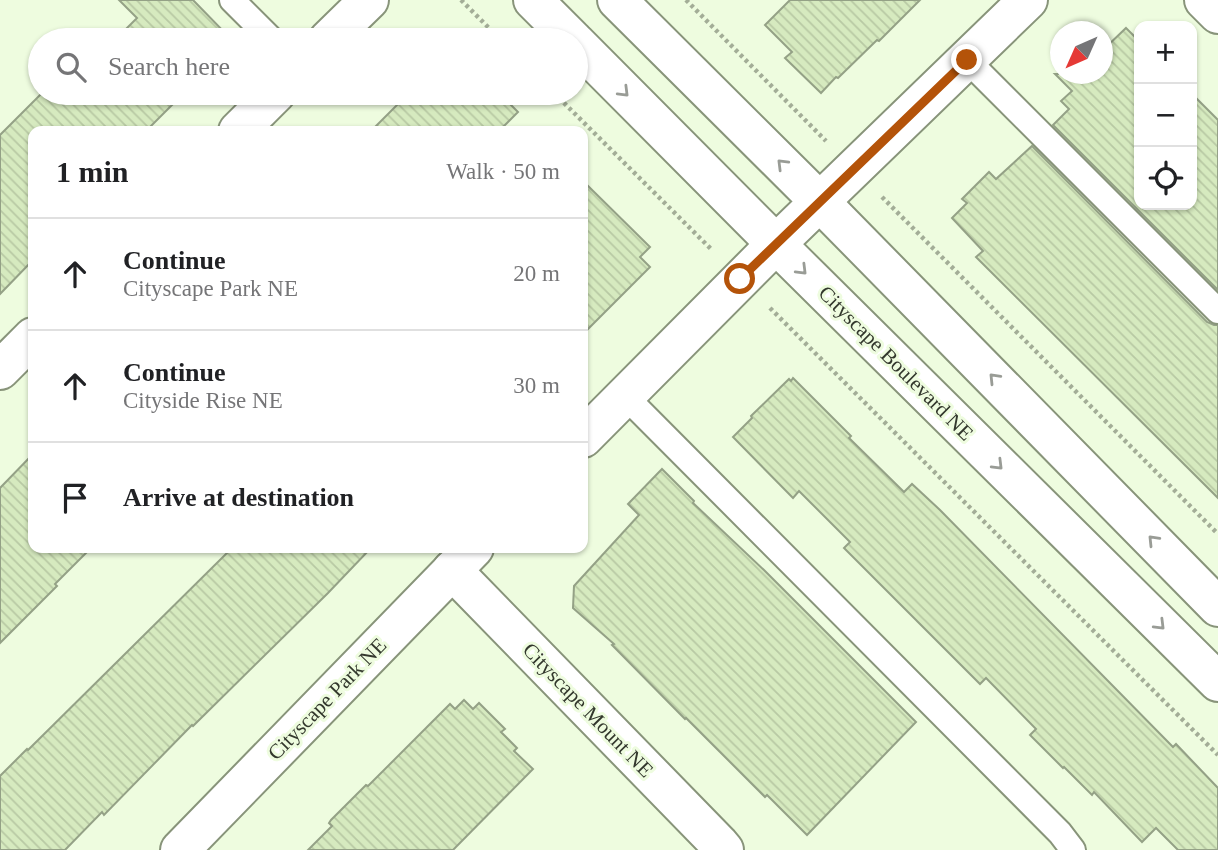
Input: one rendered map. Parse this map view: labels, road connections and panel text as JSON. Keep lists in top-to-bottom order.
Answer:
{
  "streets": {
    "street": ["Cityscape Boulevard NE", "Cityscape Park NE", "Cityscape Mount NE"]
  },
  "crossings": [
    ["Cityscape Park NE", "Cityscape Mount NE"]
  ],
  "north": "bottom left",
  "page": {
    "map_buttons": ["+", "−"],
    "search": "Search here",
    "heading": ["1 min", "Walk · 50 m"],
    "list": [
      ["Continue", "Cityscape Park NE", "20 m"],
      ["Continue", "Cityside Rise NE", "30 m"],
      "Arrive at destination"
    ]
  }
}
